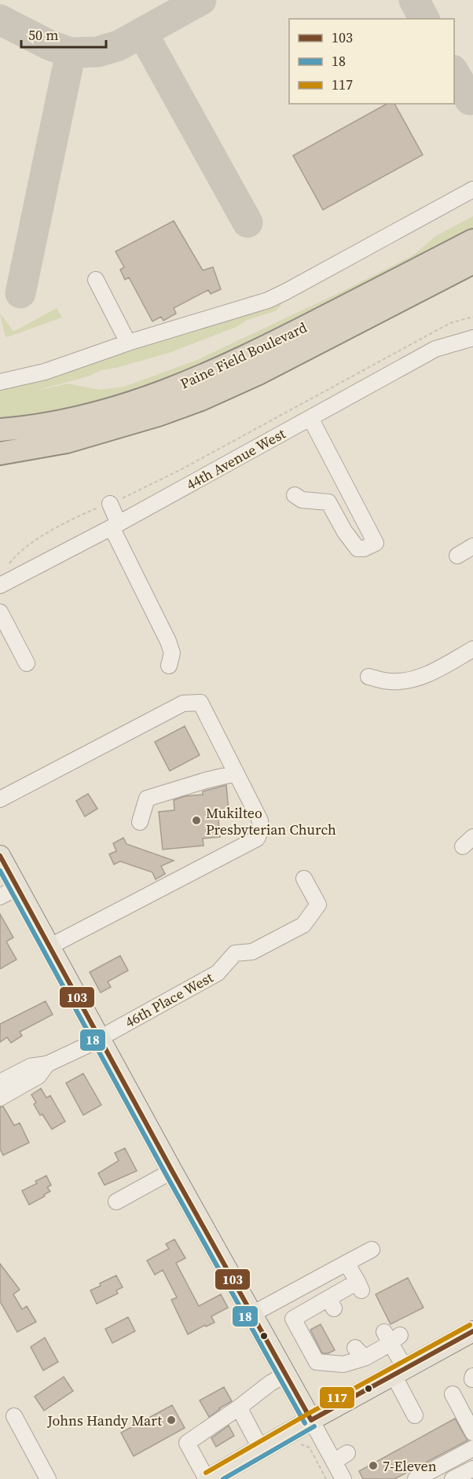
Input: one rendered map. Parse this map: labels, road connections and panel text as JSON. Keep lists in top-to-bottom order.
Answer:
{
  "streets": {
    "highway": ["Paine Field Boulevard"],
    "street": ["44th Avenue West", "46th Place West"]
  },
  "places": ["Mukilteo Presbyterian Church", "Johns Handy Mart", "7-Eleven"],
  "lines": ["transit line 103", "transit line 18", "transit line 117"],
  "legend": ["103", "18", "117"],
  "scale_bar": "50 m"
}
